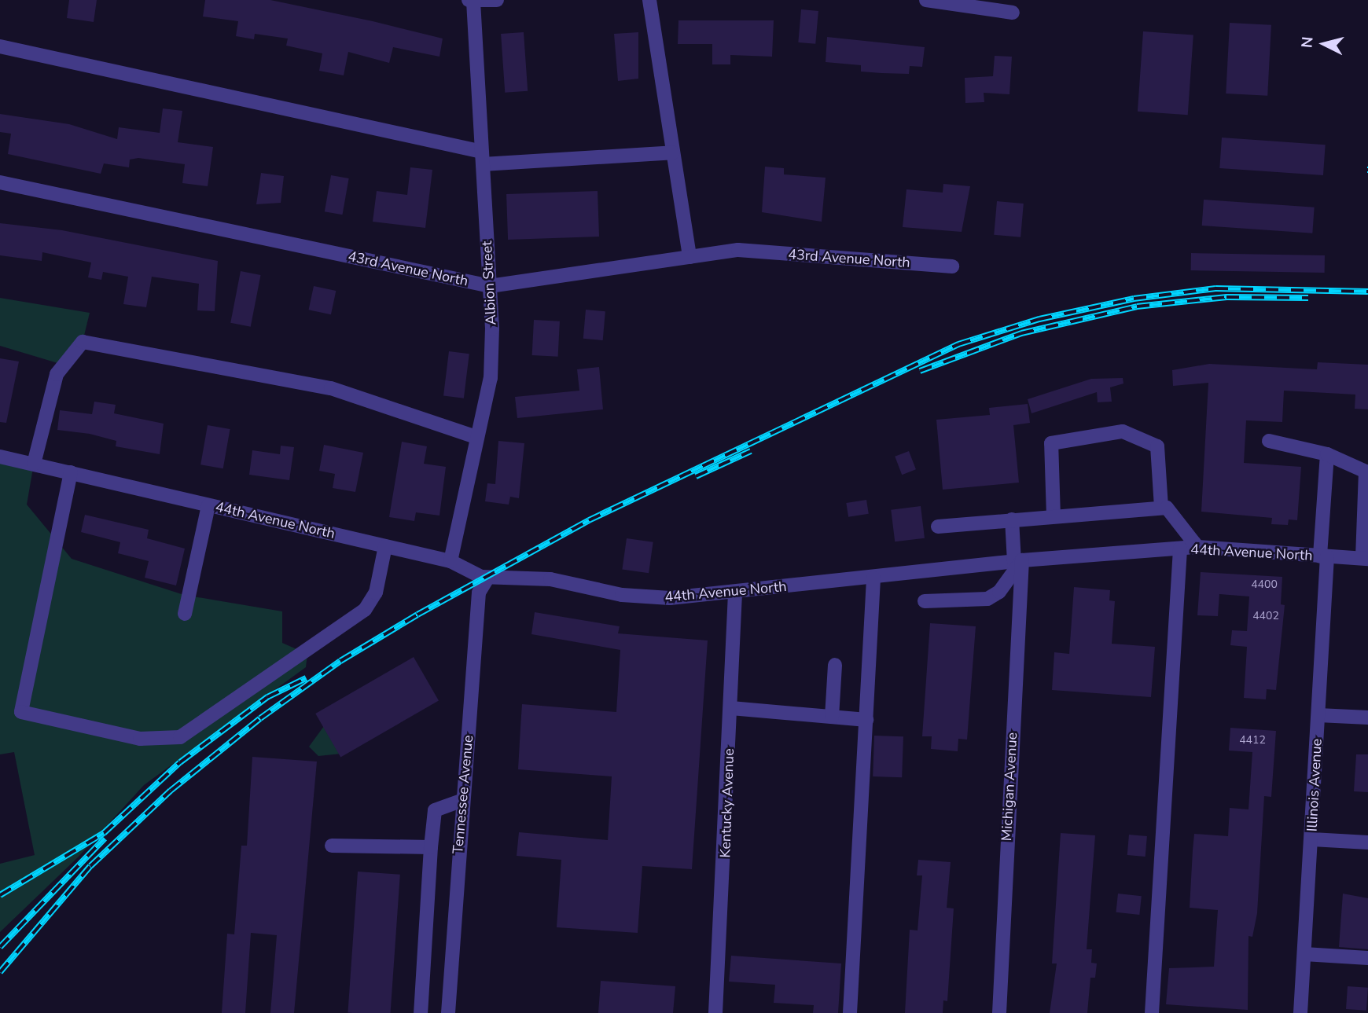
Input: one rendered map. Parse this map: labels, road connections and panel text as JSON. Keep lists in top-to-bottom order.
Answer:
{
  "streets": {
    "street": [
      "43rd Avenue North",
      "Albion Street",
      "44th Avenue North",
      "Illinois Avenue",
      "Michigan Avenue",
      "Tennessee Avenue",
      "Kentucky Avenue"
    ]
  },
  "crossings": [
    ["43rd Avenue North", "Albion Street"],
    ["Albion Street", "44th Avenue North"],
    ["44th Avenue North", "Illinois Avenue"],
    ["44th Avenue North", "Michigan Avenue"],
    ["44th Avenue North", "Tennessee Avenue"],
    ["44th Avenue North", "Kentucky Avenue"]
  ],
  "house_numbers": ["4400", "4402", "4412"],
  "north": "left"
}
